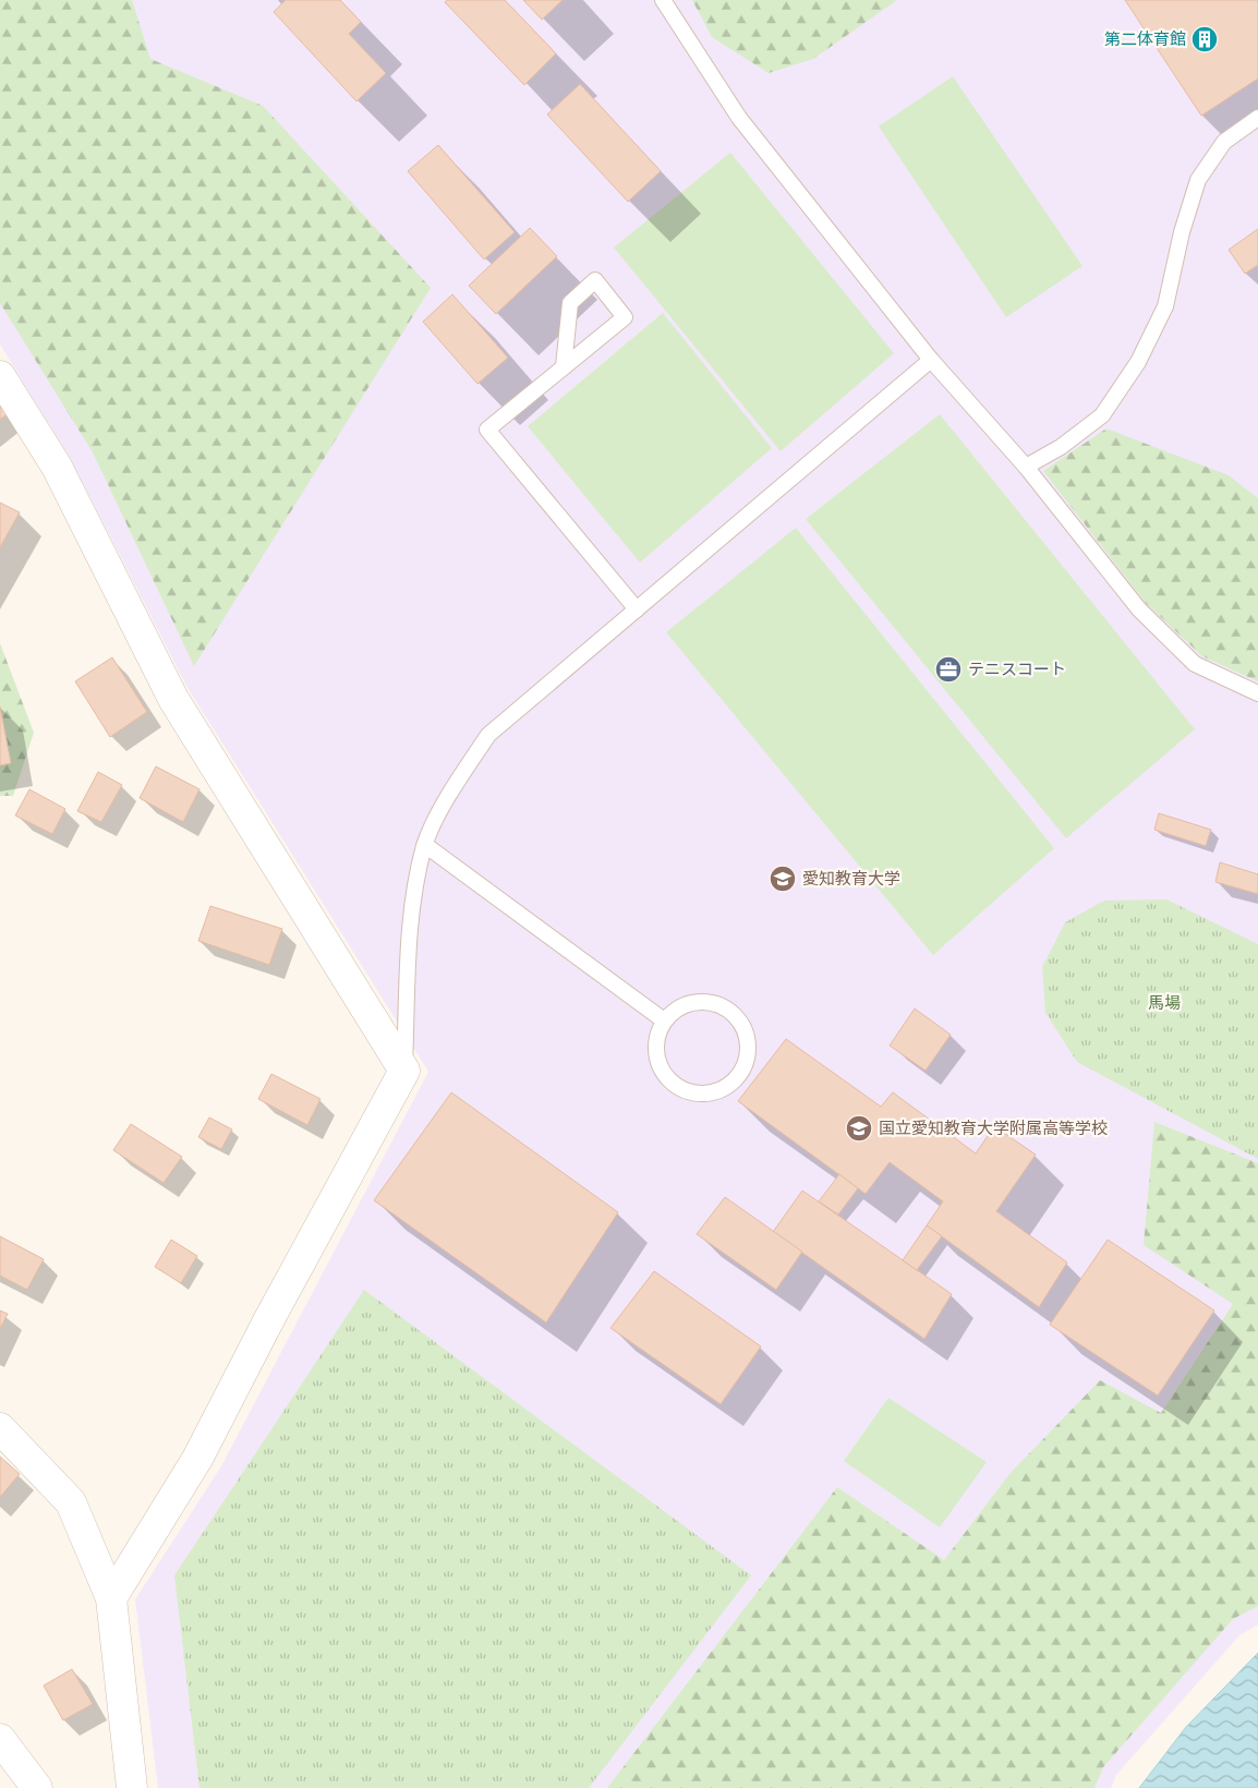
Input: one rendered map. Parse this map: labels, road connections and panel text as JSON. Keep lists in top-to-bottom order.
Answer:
{
  "parks": ["馬場"],
  "places": {
    "building": ["第二体育館"],
    "office": ["テニスコート"],
    "school or university": ["愛知教育大学", "国立愛知教育大学附属高等学校"]
  }
}
